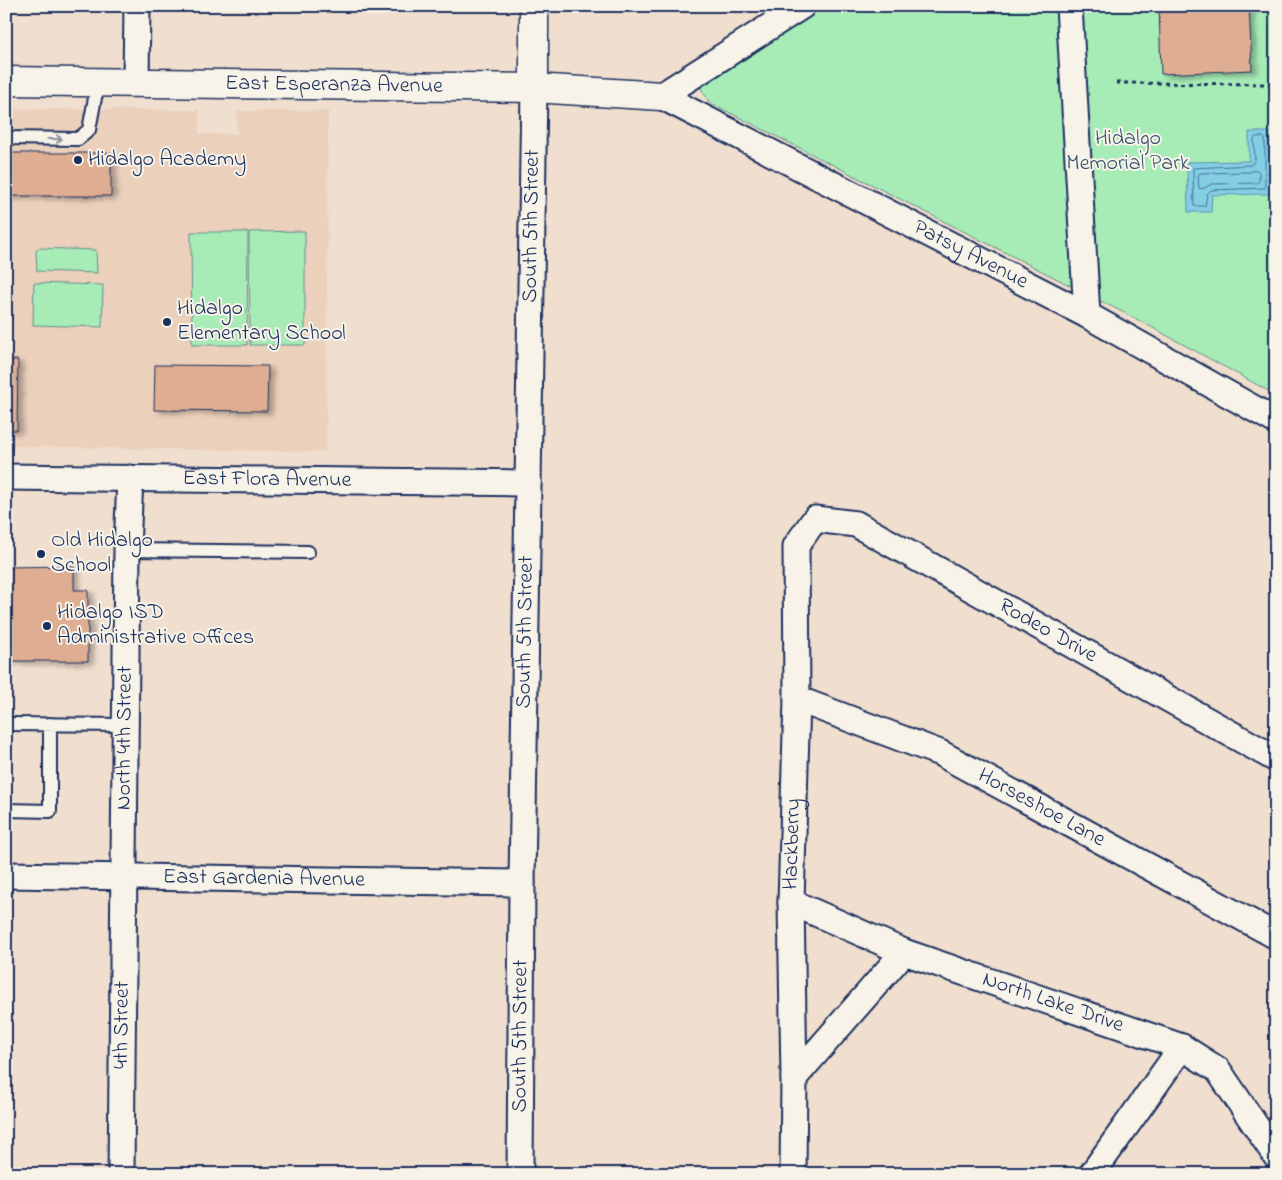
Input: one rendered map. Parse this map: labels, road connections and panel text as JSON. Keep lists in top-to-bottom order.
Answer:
{
  "streets": {
    "street": [
      "East Esperanza Avenue",
      "South 5th Street",
      "Patsy Avenue",
      "East Flora Avenue",
      "Rodeo Drive",
      "North 4th Street",
      "Horseshoe Lane",
      "Hackberry",
      "East Gardenia Avenue",
      "North Lake Drive",
      "4th Street"
    ]
  },
  "crossings": [
    ["East Esperanza Avenue", "South 5th Street"],
    ["East Esperanza Avenue", "Patsy Avenue"],
    ["South 5th Street", "East Flora Avenue"],
    ["South 5th Street", "East Gardenia Avenue"],
    ["East Flora Avenue", "North 4th Street"],
    ["Rodeo Drive", "Hackberry"],
    ["North 4th Street", "East Gardenia Avenue"],
    ["North 4th Street", "4th Street"],
    ["Horseshoe Lane", "Hackberry"],
    ["Hackberry", "North Lake Drive"],
    ["East Gardenia Avenue", "4th Street"]
  ],
  "parks": ["Hidalgo Memorial Park"],
  "places": [
    "Hidalgo Academy",
    "Hidalgo Elementary School",
    "Old Hidalgo School",
    "Hidalgo ISD Administrative Offices"
  ]
}
